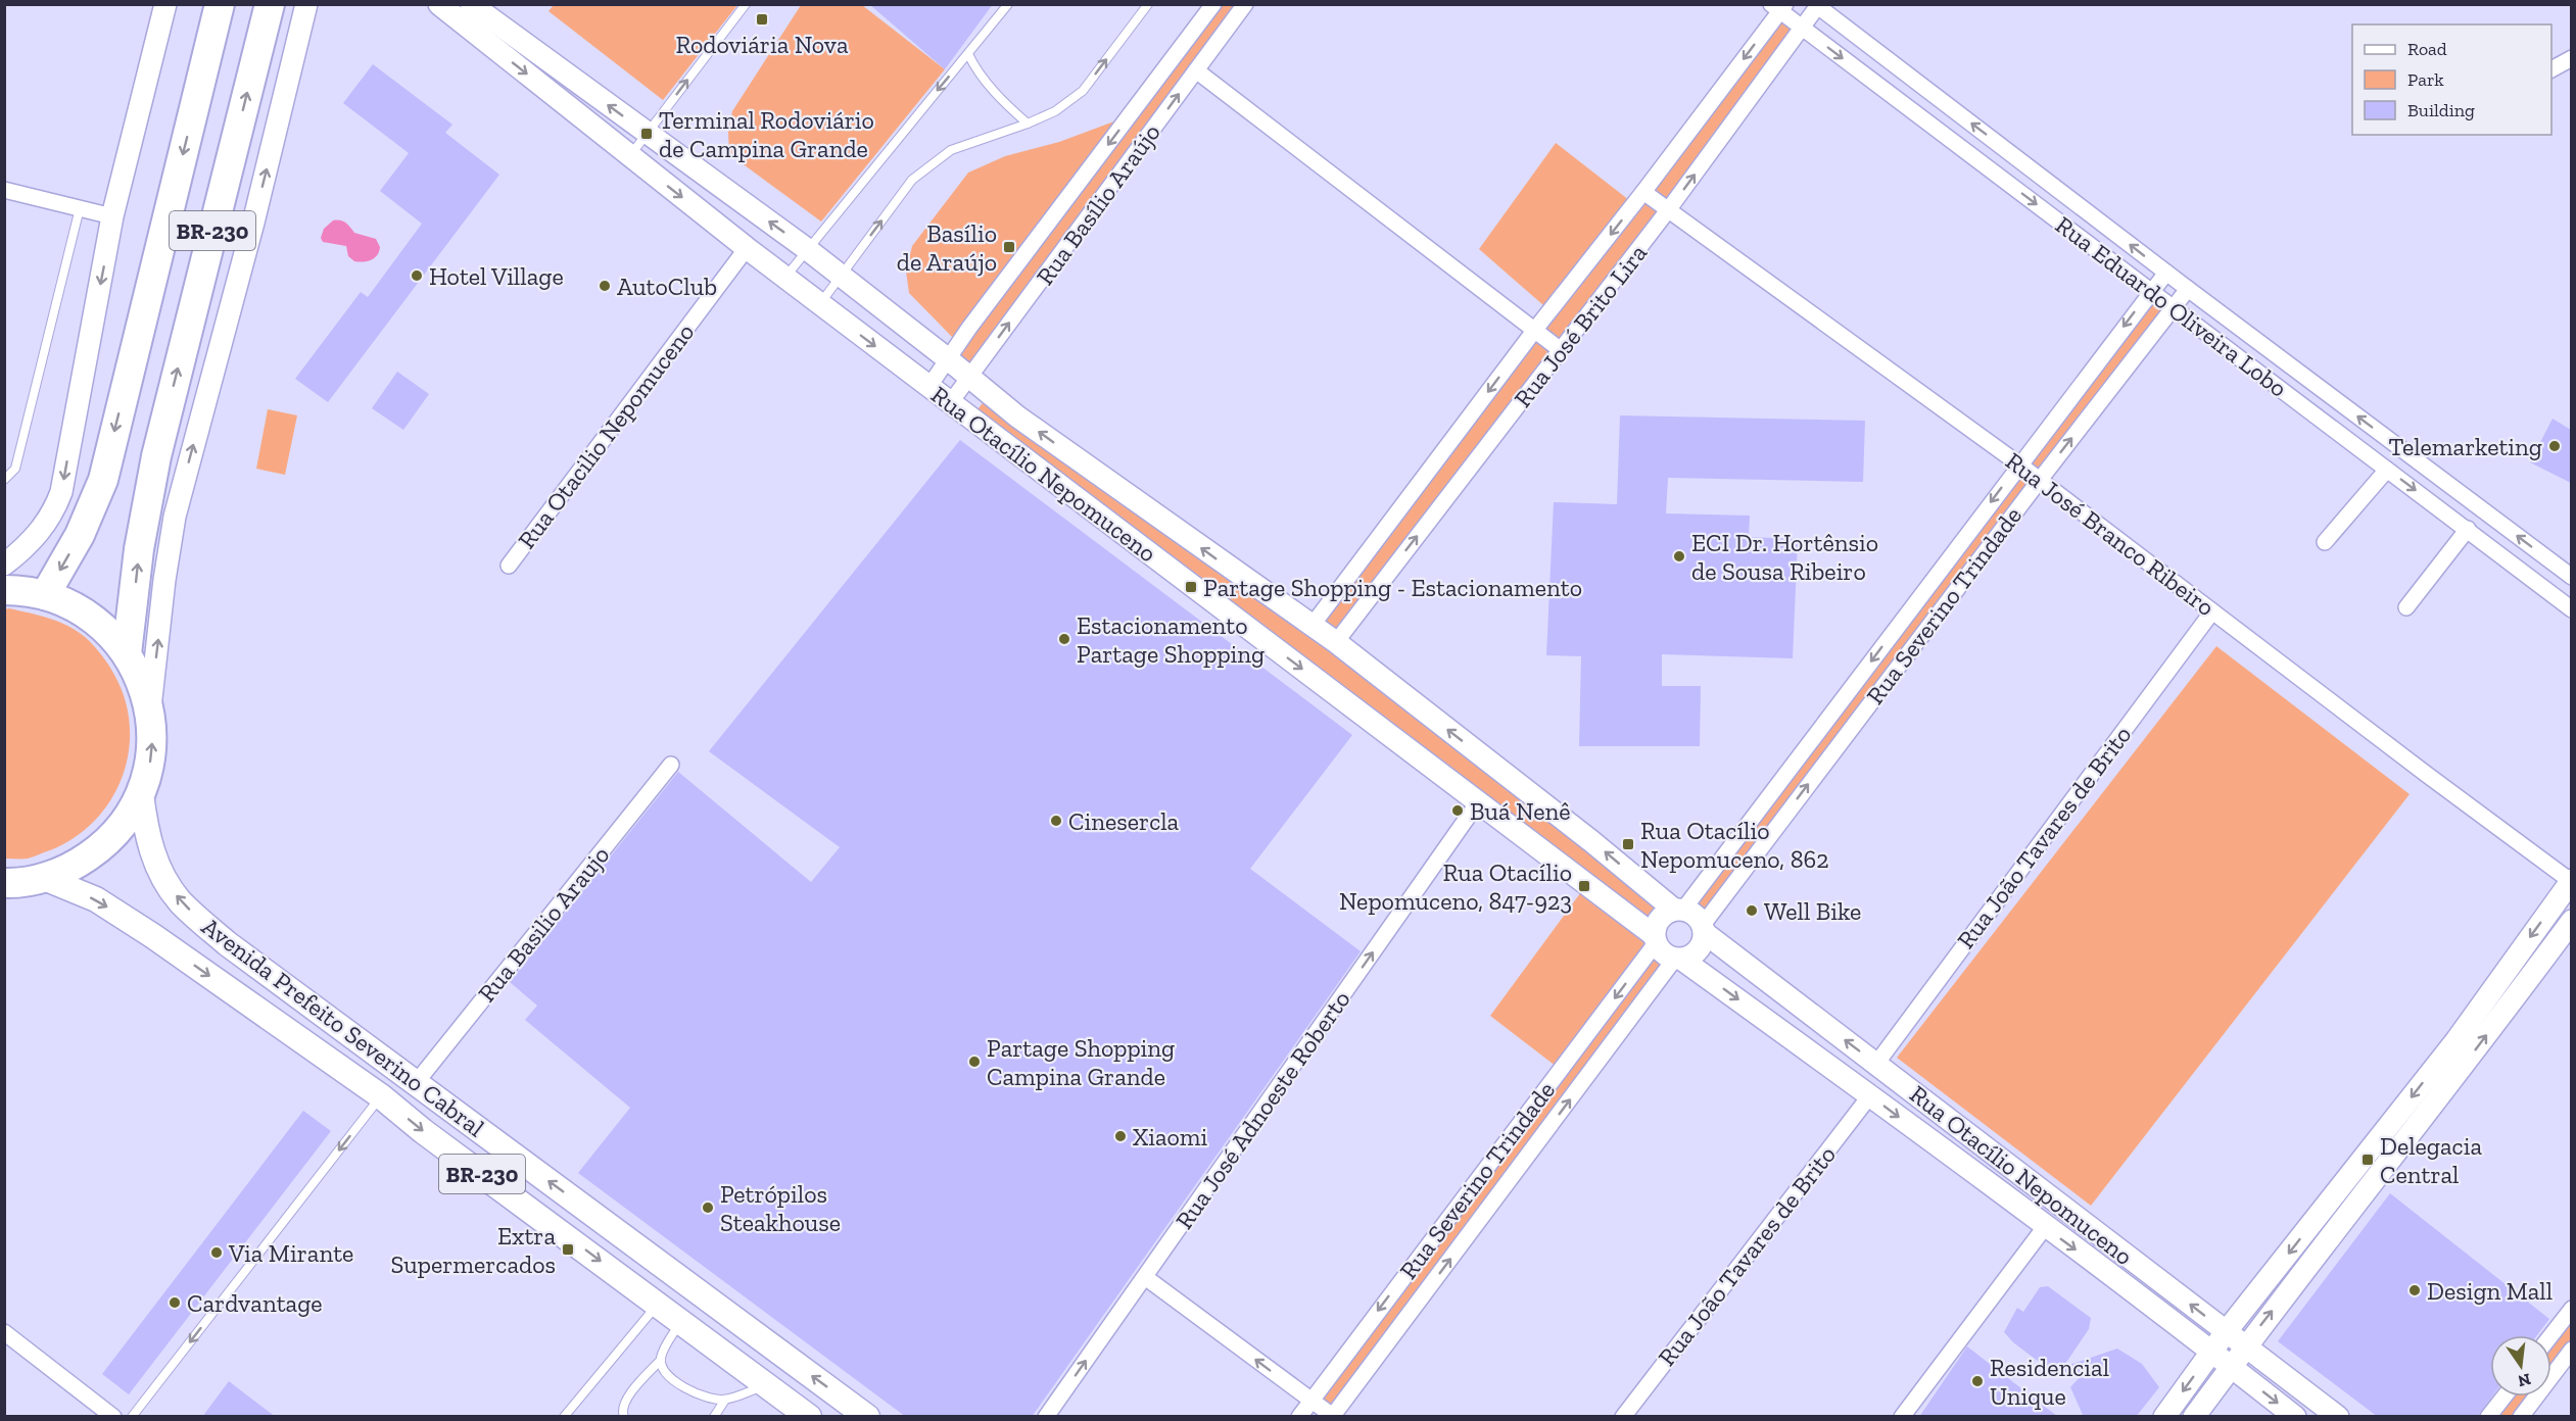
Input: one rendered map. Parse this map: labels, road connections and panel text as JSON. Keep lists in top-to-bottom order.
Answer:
{
  "streets": {
    "highway": ["BR-230"],
    "main road": ["Avenida Prefeito Severino Cabral"],
    "street": [
      "Rua Basílio Araújo",
      "Rua Eduardo Oliveira Lobo",
      "Rua José Brito Lira",
      "Rua Otacilio Nepomuceno",
      "Rua Otacílio Nepomuceno",
      "Rua José Branco Ribeiro",
      "Rua Severino Trindade",
      "Rua João Tavares de Brito",
      "Rua Basilio Araujo",
      "Rua José Adnoeste Roberto"
    ]
  },
  "crossings": [
    ["Rua Basílio Araújo", "Rua Otacílio Nepomuceno"],
    ["Rua Eduardo Oliveira Lobo", "Rua José Brito Lira"],
    ["Rua Eduardo Oliveira Lobo", "Rua Severino Trindade"],
    ["Rua José Brito Lira", "Rua Otacílio Nepomuceno"],
    ["Rua José Brito Lira", "Rua José Branco Ribeiro"],
    ["Rua Otacilio Nepomuceno", "Rua Otacílio Nepomuceno"],
    ["Rua Otacílio Nepomuceno", "Rua Severino Trindade"],
    ["Rua Otacílio Nepomuceno", "Rua João Tavares de Brito"],
    ["Rua Otacílio Nepomuceno", "Rua José Adnoeste Roberto"],
    ["Rua José Branco Ribeiro", "Rua Severino Trindade"],
    ["Rua José Branco Ribeiro", "Rua João Tavares de Brito"],
    ["Rua Basilio Araujo", "Avenida Prefeito Severino Cabral"]
  ],
  "one_way": ["Rua José Adnoeste Roberto"],
  "places": {
    "transit": [
      "Rodoviária Nova",
      "Terminal Rodoviário de Campina Grande",
      "Basílio de Araújo",
      "Partage Shopping - Estacionamento",
      "Rua Otacílio Nepomuceno, 862",
      "Rua Otacílio Nepomuceno, 847-923",
      "Delegacia Central",
      "Extra Supermercados"
    ],
    "other": [
      "Hotel Village",
      "AutoClub",
      "Telemarketing",
      "ECI Dr. Hortênsio de Sousa Ribeiro",
      "Estacionamento Partage Shopping",
      "Buá Nenê",
      "Cinesercla",
      "Well Bike",
      "Partage Shopping Campina Grande",
      "Xiaomi",
      "Petrópilos Steakhouse",
      "Via Mirante",
      "Design Mall",
      "Cardvantage",
      "Residencial Unique"
    ]
  },
  "legend": ["Road", "Park", "Building"],
  "north": "bottom"
}
